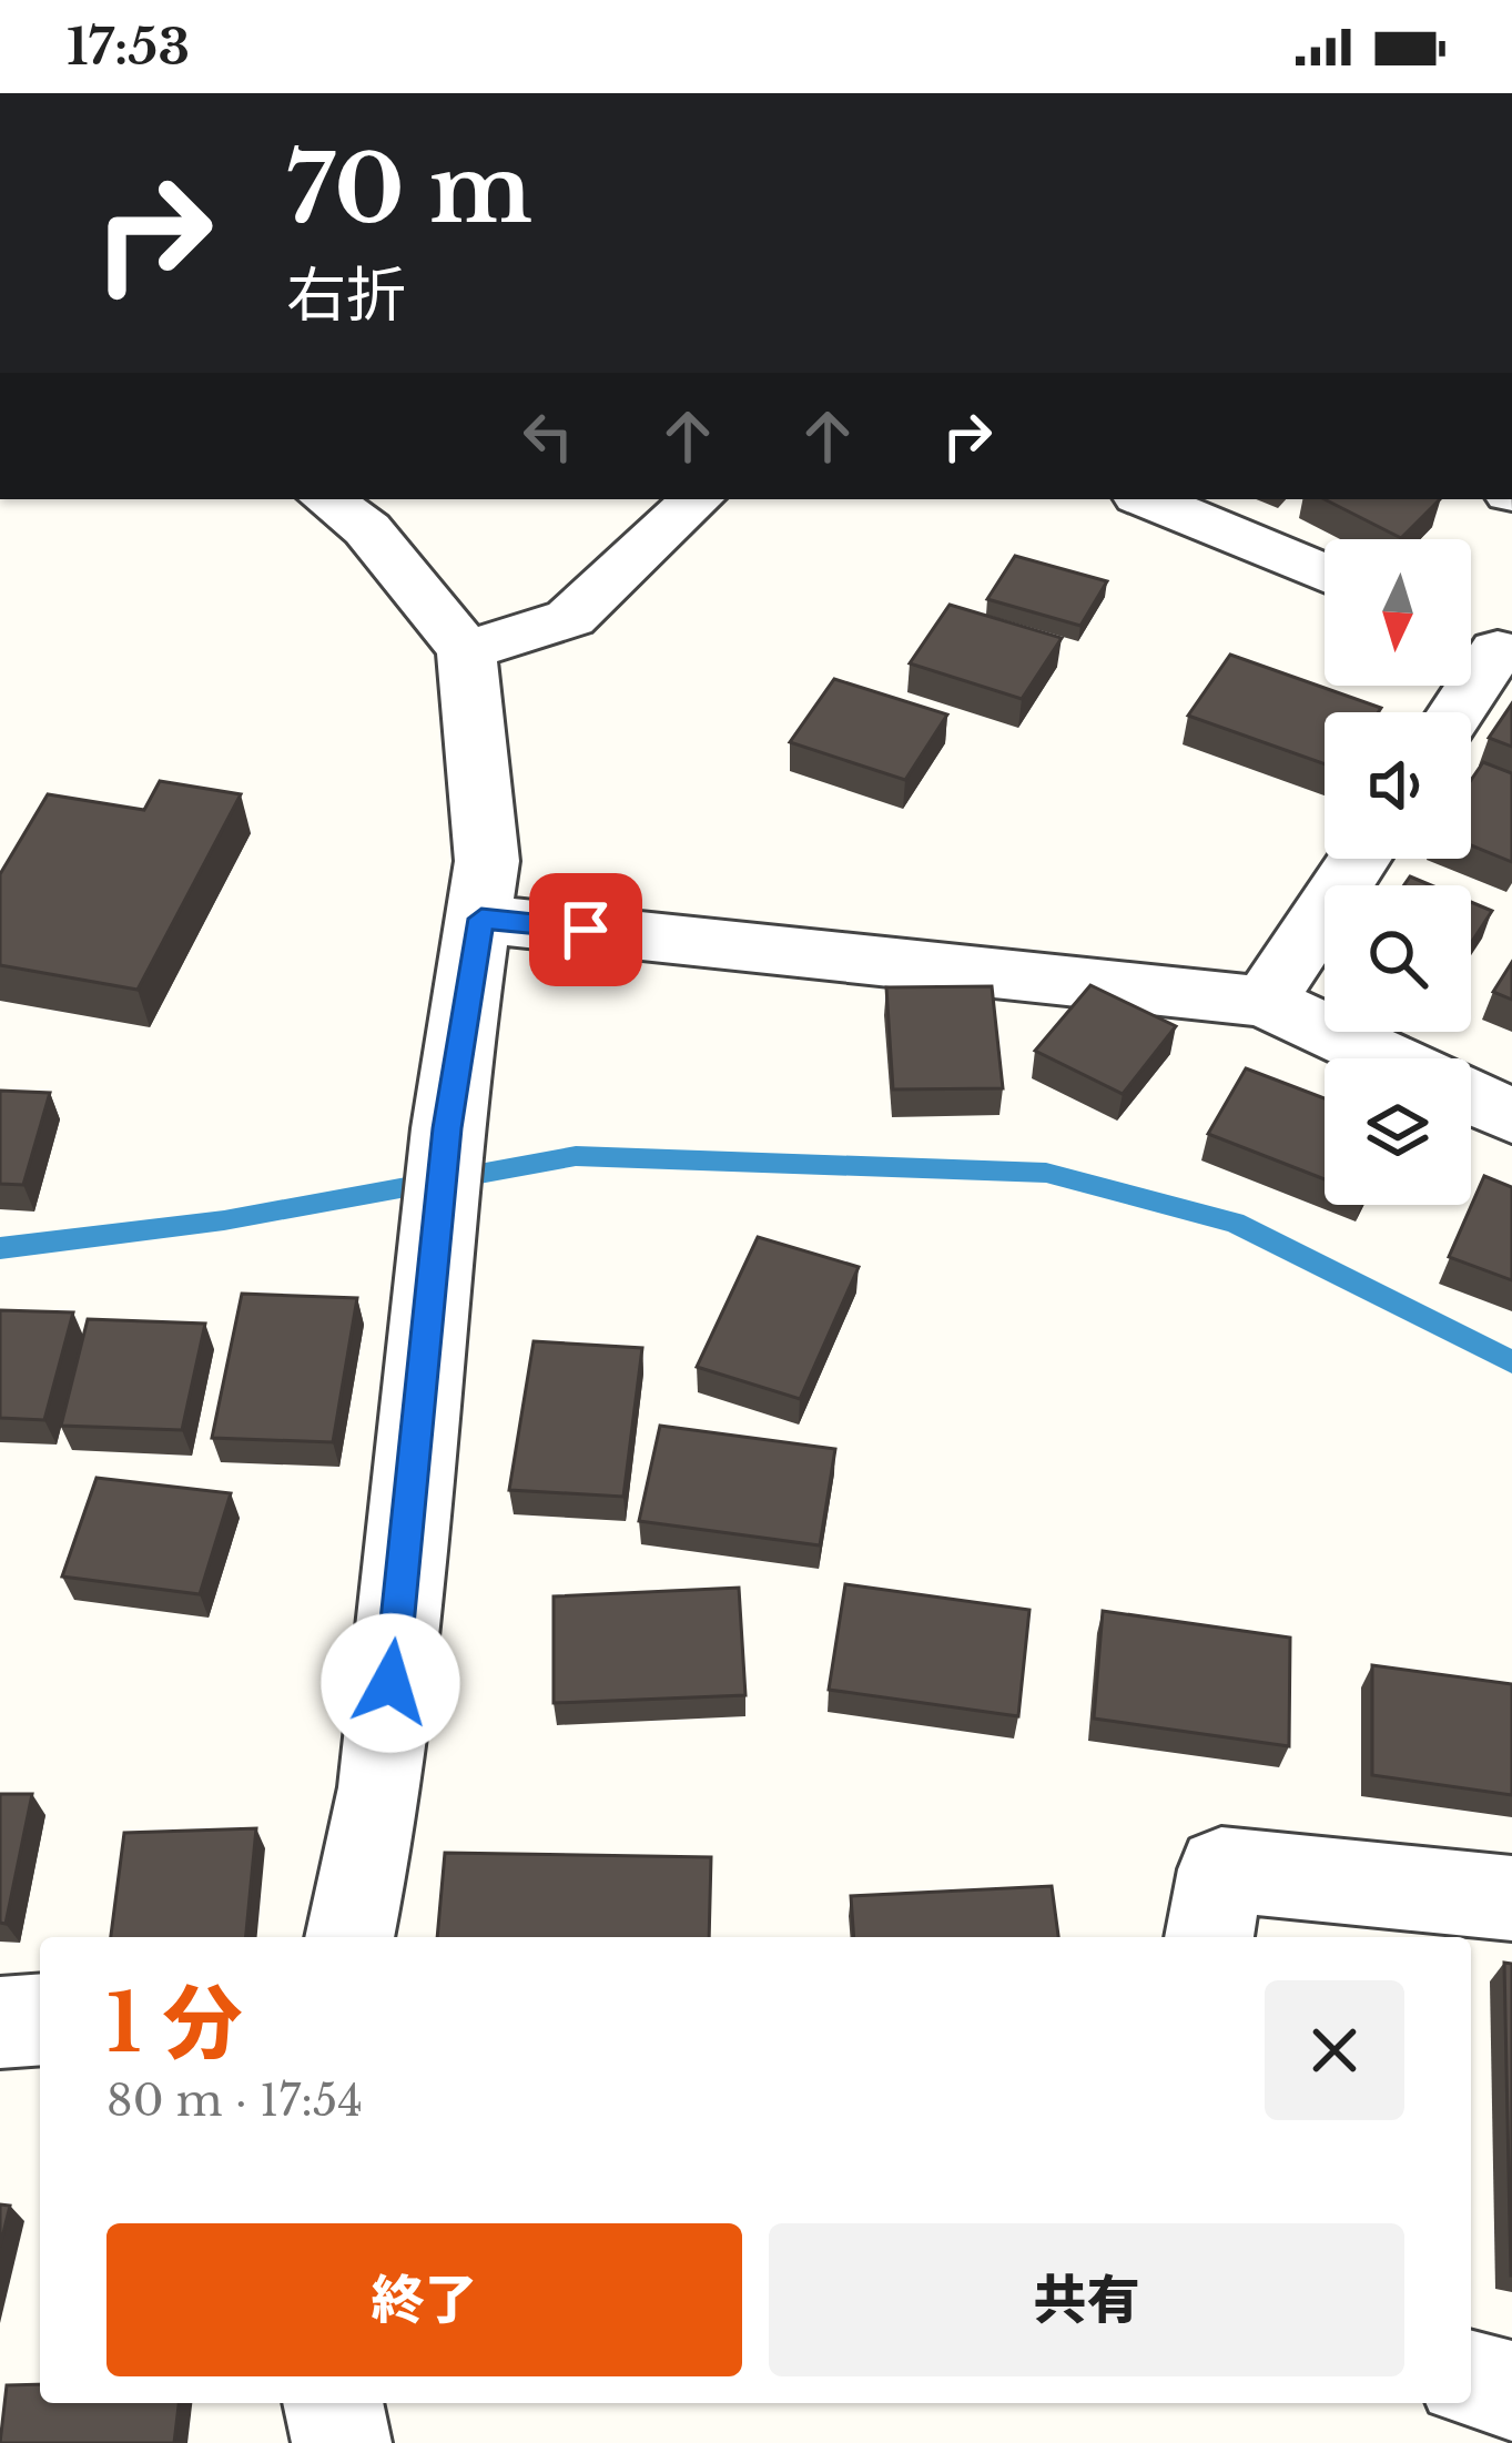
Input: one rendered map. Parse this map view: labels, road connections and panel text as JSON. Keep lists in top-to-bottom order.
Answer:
{
  "north": "bottom",
  "page": {
    "status": "17:53",
    "turn": ["70 m", "右折"],
    "heading": ["1 分", "80 m · 17:54"],
    "buttons": ["終了", "共有"]
  }
}
